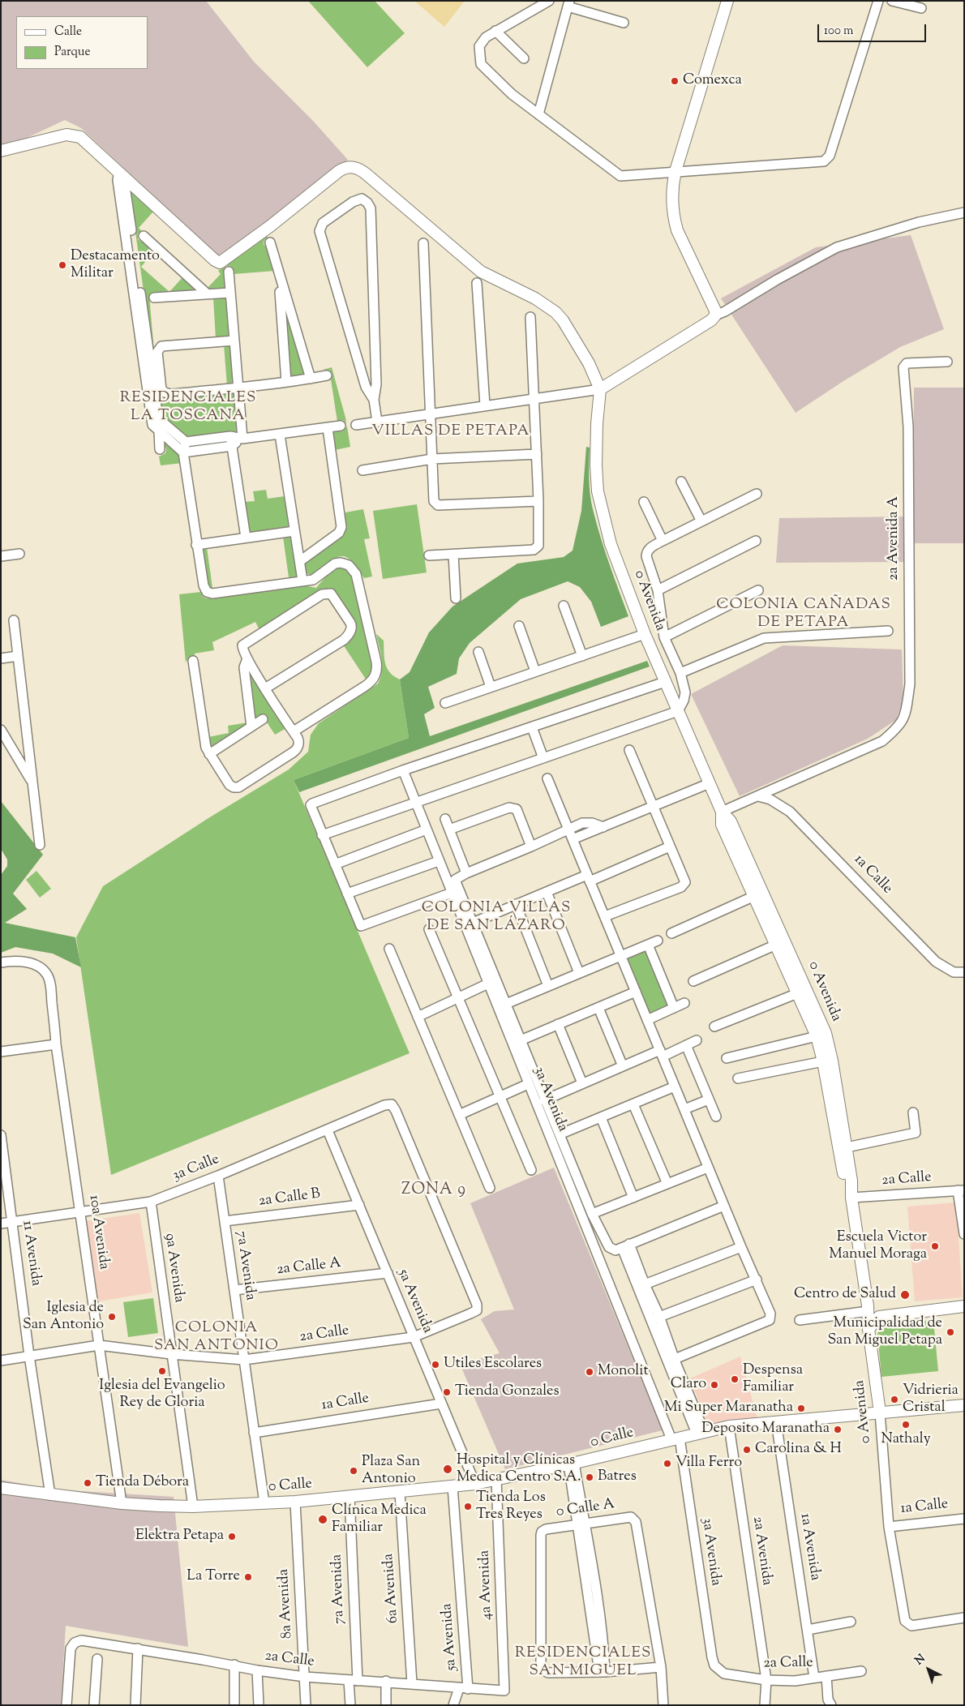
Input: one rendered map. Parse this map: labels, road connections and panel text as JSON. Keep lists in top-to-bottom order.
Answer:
{
  "streets": {
    "main road": ["0 Avenida", "0 Calle"],
    "street": [
      "2a Avenida A",
      "1a Calle",
      "3a Avenida",
      "3a Calle",
      "2a Calle",
      "2a Calle B",
      "10a Avenida",
      "11 Avenida",
      "7a Avenida",
      "2a Calle A",
      "9a Avenida",
      "5a Avenida",
      "0 Calle A",
      "1a Avenida",
      "2a Avenida",
      "4a Avenida",
      "6a Avenida",
      "8a Avenida"
    ]
  },
  "crossings": [
    ["2a Avenida A", "0 Avenida"],
    ["2a Avenida A", "1a Calle"],
    ["0 Avenida", "1a Calle"],
    ["0 Avenida", "2a Calle"],
    ["0 Avenida", "0 Calle"],
    ["1a Calle", "7a Avenida"],
    ["1a Calle", "5a Avenida"],
    ["3a Avenida", "2a Calle"],
    ["3a Avenida", "0 Calle"],
    ["3a Calle", "2a Calle"],
    ["3a Calle", "10a Avenida"],
    ["3a Calle", "11 Avenida"],
    ["3a Calle", "7a Avenida"],
    ["3a Calle", "9a Avenida"],
    ["3a Calle", "5a Avenida"],
    ["2a Calle", "10a Avenida"],
    ["2a Calle", "11 Avenida"],
    ["2a Calle", "7a Avenida"],
    ["2a Calle", "9a Avenida"],
    ["2a Calle", "5a Avenida"],
    ["2a Calle", "1a Avenida"],
    ["2a Calle", "2a Avenida"],
    ["2a Calle", "4a Avenida"],
    ["2a Calle", "6a Avenida"],
    ["2a Calle", "8a Avenida"],
    ["2a Calle B", "7a Avenida"],
    ["2a Calle B", "5a Avenida"],
    ["10a Avenida", "0 Calle"],
    ["11 Avenida", "0 Calle"],
    ["7a Avenida", "2a Calle A"],
    ["7a Avenida", "0 Calle"],
    ["2a Calle A", "5a Avenida"],
    ["9a Avenida", "0 Calle"],
    ["5a Avenida", "0 Calle"],
    ["0 Calle", "1a Avenida"],
    ["0 Calle", "2a Avenida"],
    ["0 Calle", "4a Avenida"],
    ["0 Calle", "6a Avenida"],
    ["0 Calle", "8a Avenida"]
  ],
  "districts": [
    "RESIDENCIALES LA TOSCANA",
    "VILLAS DE PETAPA",
    "COLONIA CAÑADAS DE PETAPA",
    "COLONIA VILLAS DE SAN LÁZARO",
    "ZONA 9",
    "COLONIA SAN ANTONIO",
    "RESIDENCIALES SAN MIGUEL"
  ],
  "places": [
    "Comexca",
    "Destacamento Militar",
    "Escuela Victor Manuel Moraga",
    "Centro de Salud",
    "Iglesia de San Antonio",
    "Municipalidad de San Miguel Petapa",
    "Utiles Escolares",
    "Iglesia del Evangelio Rey de Gloria",
    "Monolit",
    "Despensa Familiar",
    "Claro",
    "Tienda Gonzales",
    "Vidrieria Cristal",
    "Mi Super Maranatha",
    "Nathaly",
    "Deposito Maranatha",
    "Carolina & H",
    "Villa Ferro",
    "Hospital y Clínicas Medica Centro S.A.",
    "Plaza San Antonio",
    "Batres",
    "Tienda Débora",
    "Tienda Los Tres Reyes",
    "Clínica Medica Familiar",
    "Elektra Petapa",
    "La Torre"
  ],
  "legend": ["Calle", "Parque"],
  "scale_bar": "100 m",
  "north": "top left"
}
